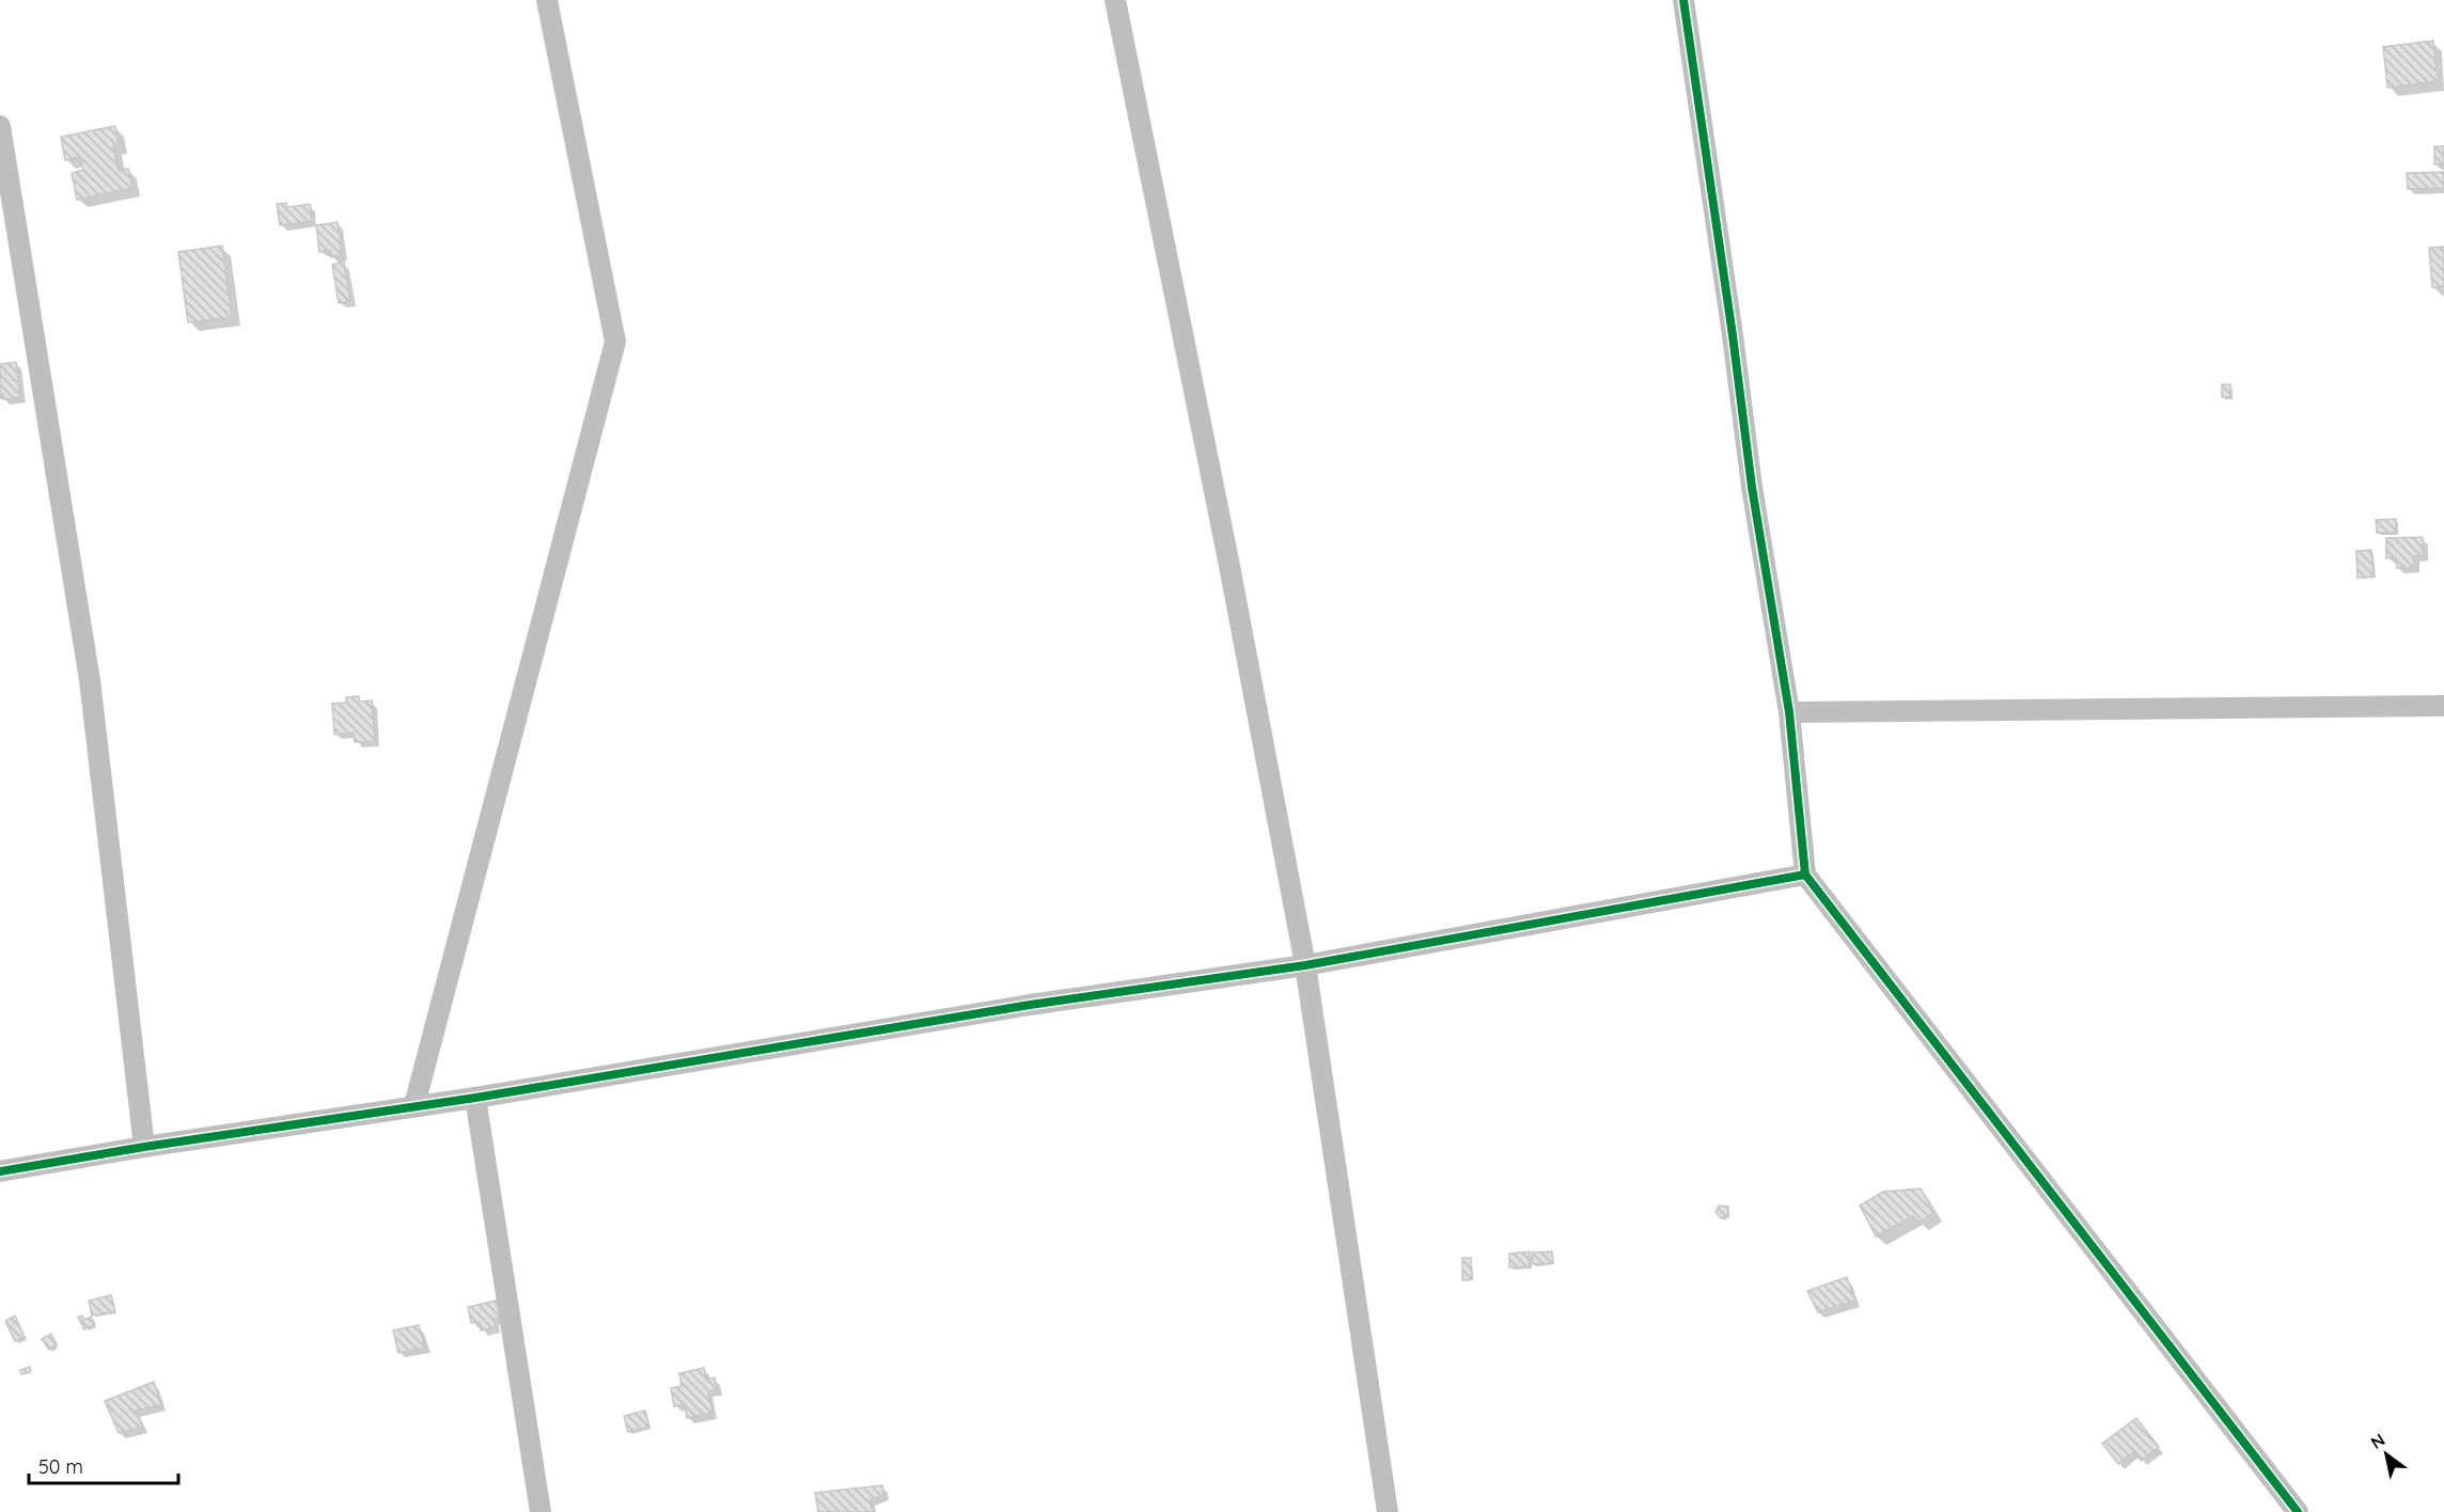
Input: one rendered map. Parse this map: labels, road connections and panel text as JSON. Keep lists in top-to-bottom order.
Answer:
{
  "scale_bar": "50 m",
  "north": "top left"
}
